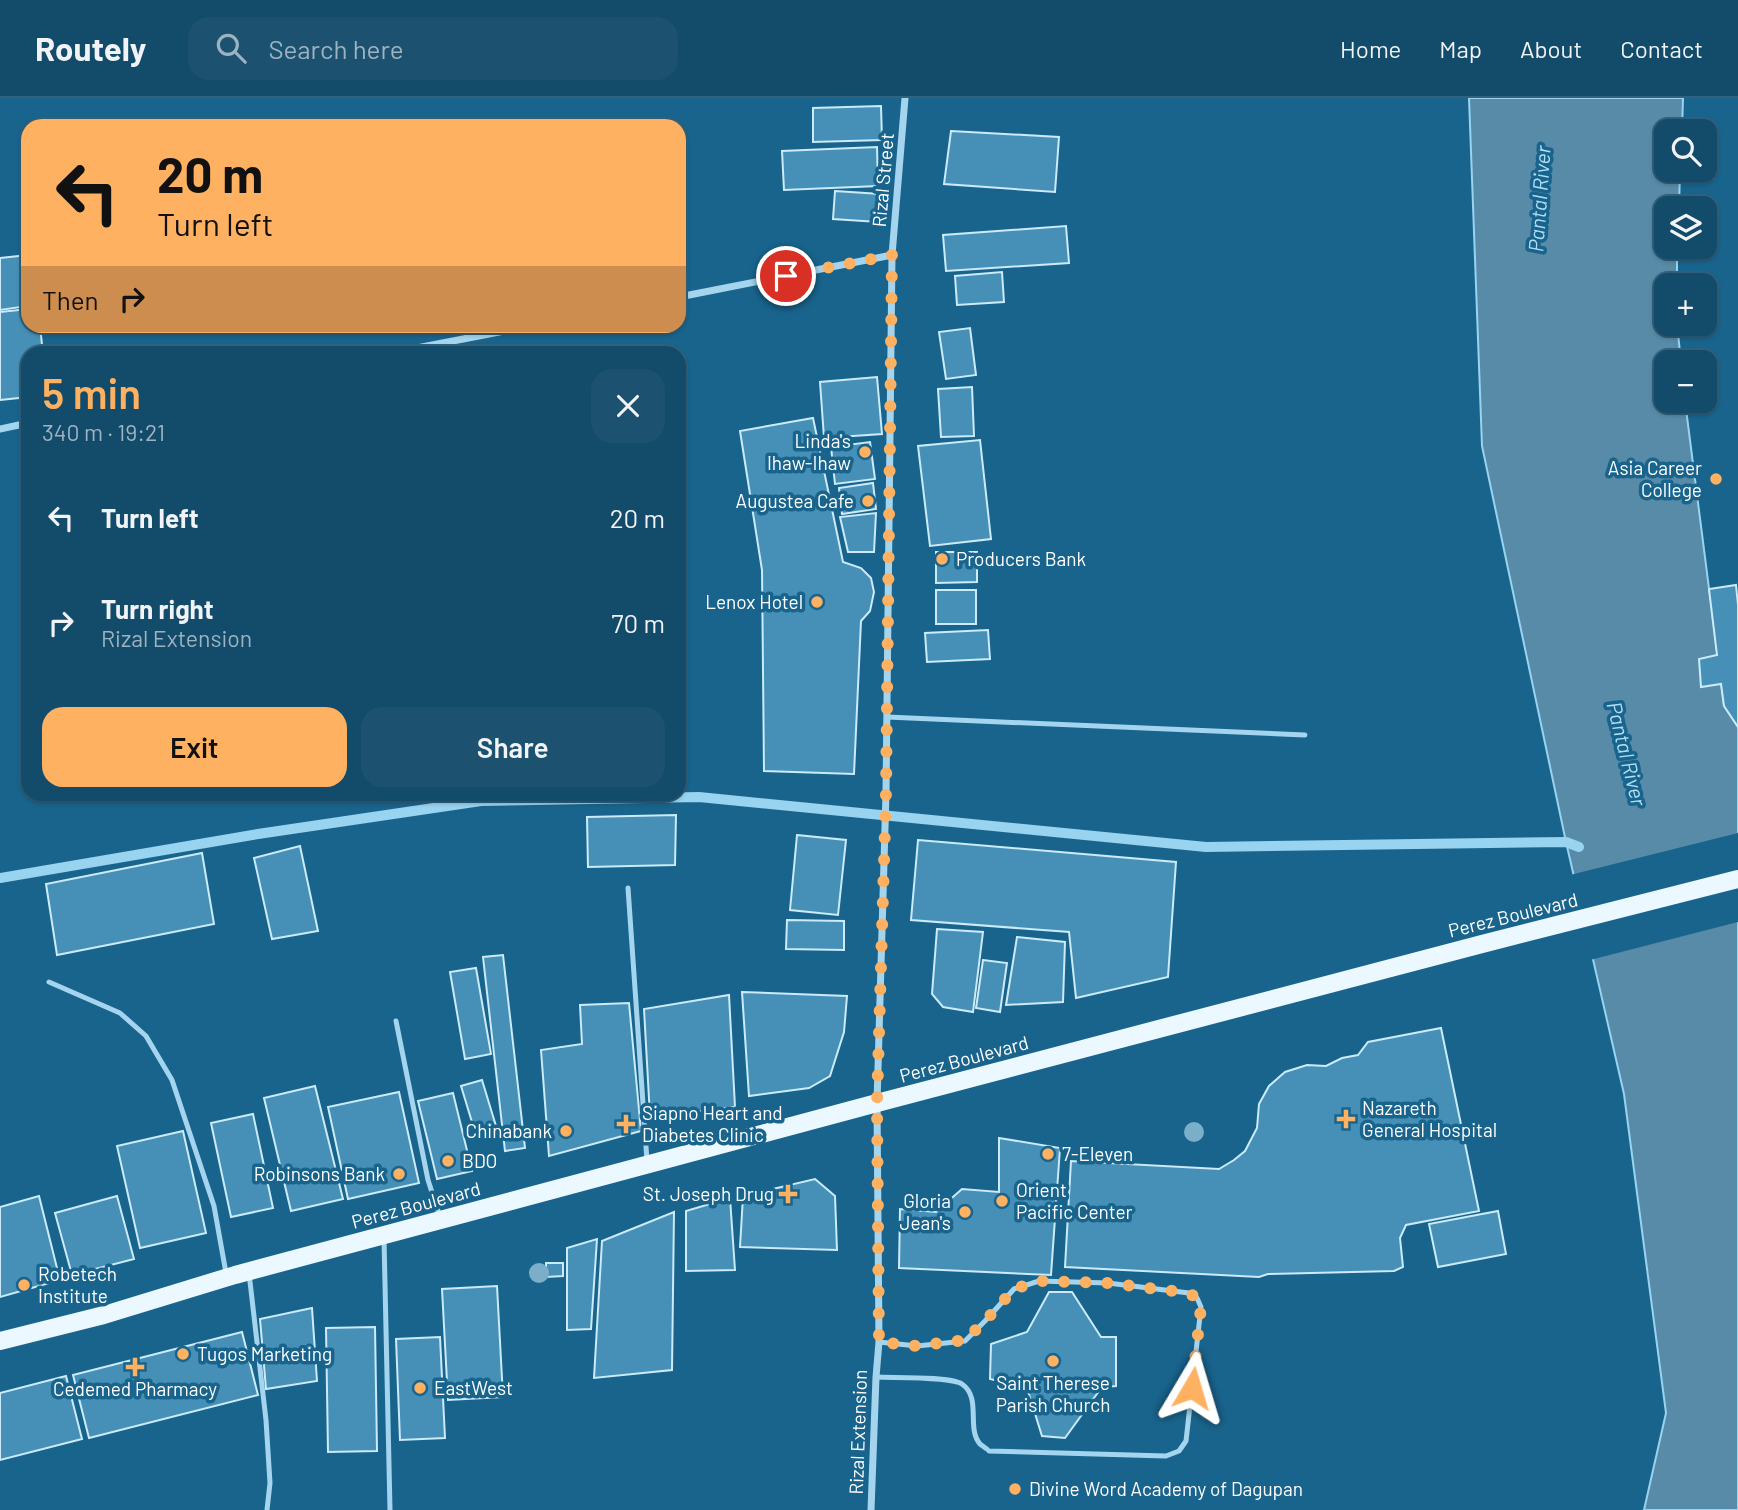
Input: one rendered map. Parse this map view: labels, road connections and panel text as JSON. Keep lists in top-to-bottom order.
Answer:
{
  "streets": {
    "main road": ["Perez Boulevard"],
    "street": ["Rizal Street", "Rizal Extension"]
  },
  "crossings": [
    ["Rizal Street", "Perez Boulevard"],
    ["Rizal Street", "Rizal Extension"],
    ["Perez Boulevard", "Rizal Extension"]
  ],
  "water": ["Pantal River"],
  "places": {
    "other": [
      "Linda's Ihaw-Ihaw",
      "Asia Career College",
      "Augustea Cafe",
      "Producers Bank",
      "Lenox Hotel",
      "Chinabank",
      "7-Eleven",
      "BDO",
      "Robinsons Bank",
      "Orient Pacific Center",
      "Gloria Jean's",
      "Robetech Institute",
      "Tugos Marketing",
      "Saint Therese Parish Church",
      "EastWest",
      "Divine Word Academy of Dagupan"
    ],
    "health": [
      "Nazareth General Hospital",
      "Siapno Heart and Diabetes Clinic",
      "St. Joseph Drug",
      "Cedemed Pharmacy"
    ]
  },
  "page": {
    "header": "Routely",
    "search": "Search here",
    "nav": [
      "Home",
      "Map",
      "About",
      "Contact"
    ],
    "map_buttons": ["+", "−"],
    "turn": ["20 m", "Turn left"],
    "then": "Then",
    "heading": ["5 min", "340 m · 19:21"],
    "list": [
      {
        "name": "Turn left",
        "value": "20 m"
      },
      {
        "name": "Turn right",
        "note": "Rizal Extension",
        "value": "70 m"
      }
    ],
    "buttons": ["Exit", "Share"]
  }
}
